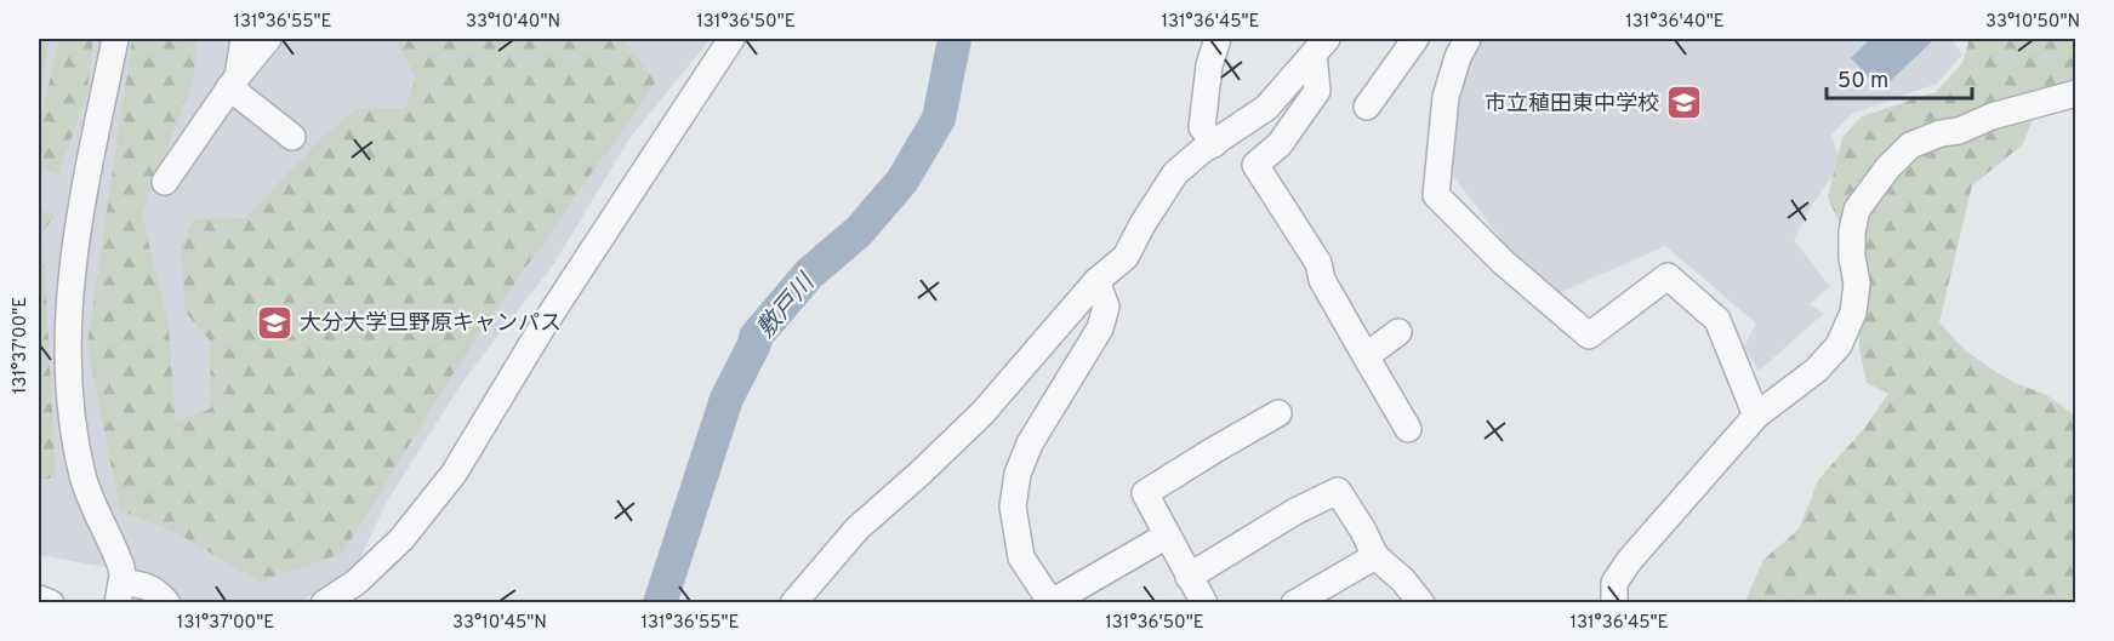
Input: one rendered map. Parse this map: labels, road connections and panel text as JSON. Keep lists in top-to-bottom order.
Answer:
{
  "water": ["敷戸川"],
  "places": {
    "school or university": ["市立稙田東中学校", "大分大学旦野原キャンパス"]
  },
  "scale_bar": "50 m",
  "coordinates": [
    "131°36'55\"E",
    "33°10'40\"N",
    "131°36'50\"E",
    "131°36'45\"E",
    "131°36'40\"E",
    "33°10'50\"N",
    "131°37'00\"E",
    "33°10'45\"N"
  ]
}
